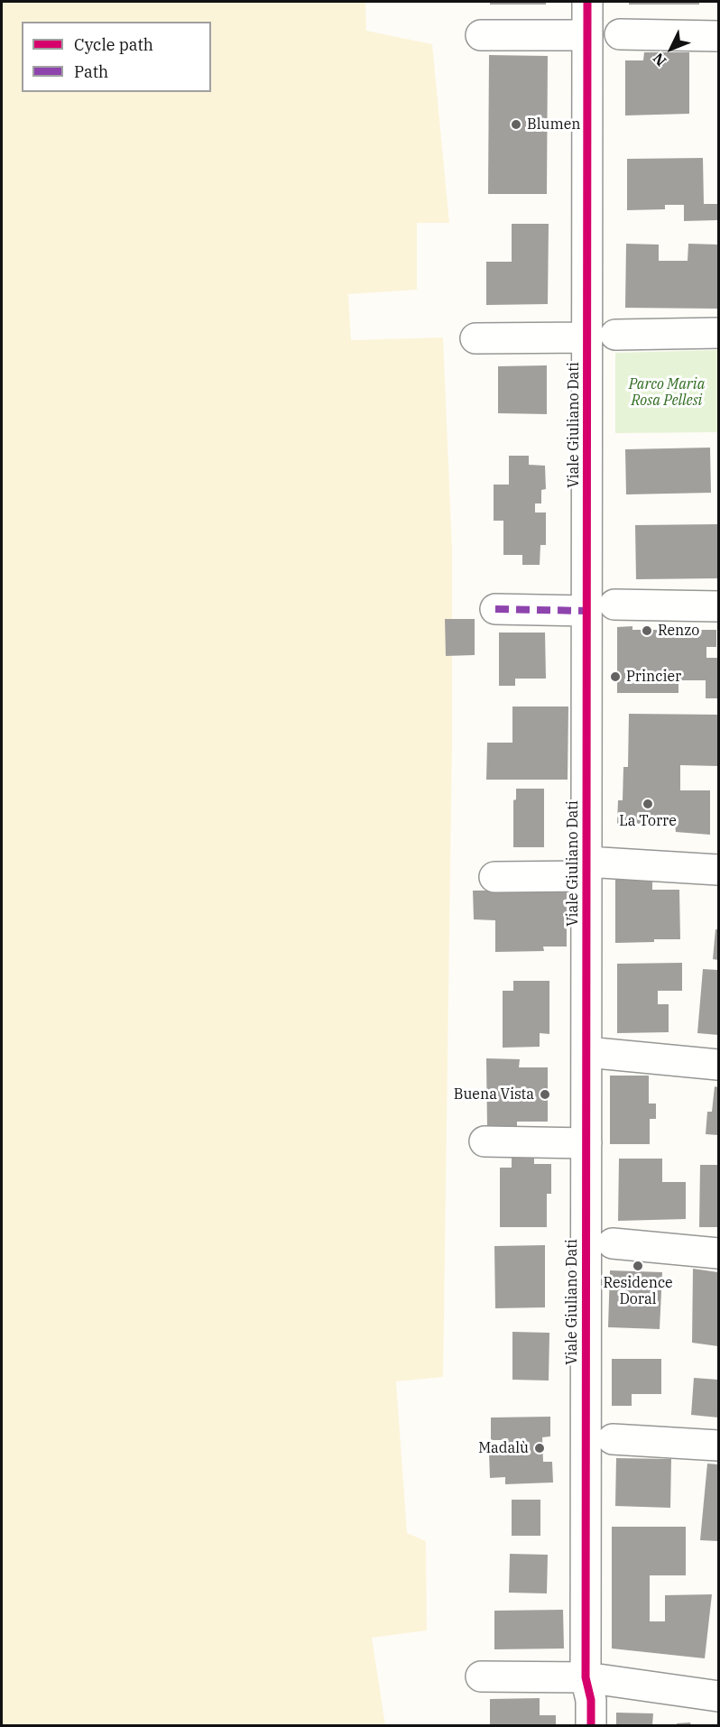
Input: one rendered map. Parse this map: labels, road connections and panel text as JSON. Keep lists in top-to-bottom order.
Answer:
{
  "streets": {
    "street": ["Viale Giuliano Dati"]
  },
  "parks": ["Parco Maria Rosa Pellesi"],
  "places": [
    "Blumen",
    "Renzo",
    "Princier",
    "La Torre",
    "Buena Vista",
    "Residence Doral",
    "Madalù"
  ],
  "legend": ["Cycle path", "Path"],
  "north": "bottom left"
}
